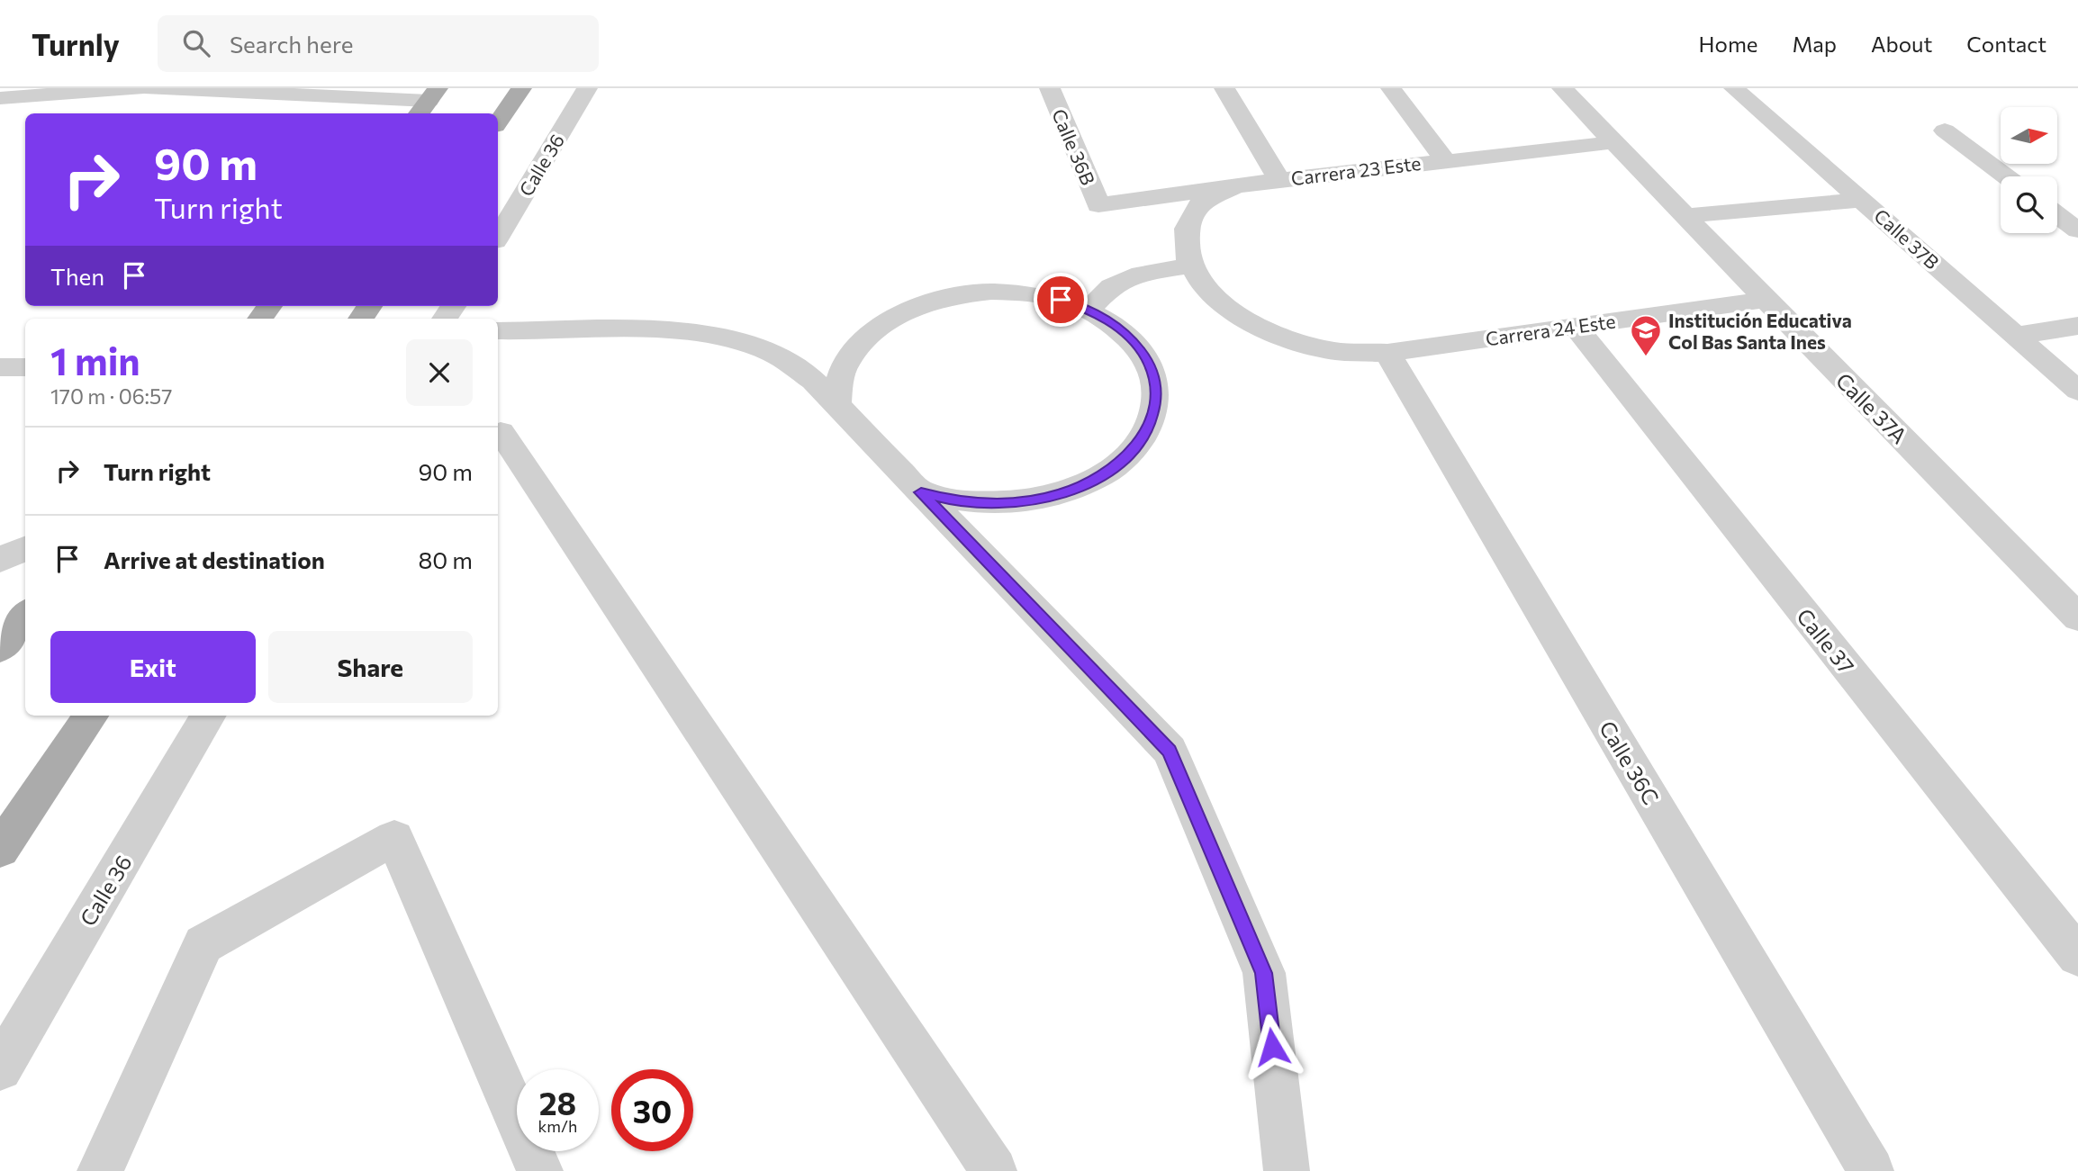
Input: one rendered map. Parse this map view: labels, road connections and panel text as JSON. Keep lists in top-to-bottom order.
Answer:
{
  "streets": {
    "street": [
      "Calle 36B",
      "Calle 36",
      "Carrera 23 Este",
      "Calle 37B",
      "Carrera 24 Este",
      "Calle 37A",
      "Calle 37",
      "Calle 36C"
    ]
  },
  "crossings": [
    ["Calle 36B", "Carrera 23 Este"],
    ["Carrera 23 Este", "Calle 37A"],
    ["Carrera 24 Este", "Calle 37A"],
    ["Carrera 24 Este", "Calle 37"],
    ["Carrera 24 Este", "Calle 36C"]
  ],
  "places": {
    "school or university": ["Institución Educativa Col Bas Santa Ines"]
  },
  "north": "right",
  "page": {
    "header": "Turnly",
    "search": "Search here",
    "nav": [
      "Home",
      "Map",
      "About",
      "Contact"
    ],
    "turn": ["90 m", "Turn right"],
    "then": "Then",
    "heading": ["1 min", "170 m · 06:57"],
    "list": [
      {
        "name": "Turn right",
        "value": "90 m"
      },
      {
        "name": "Arrive at destination",
        "value": "80 m"
      }
    ],
    "buttons": ["Exit", "Share"],
    "speed": "28 km/h",
    "limit": "30"
  }
}
